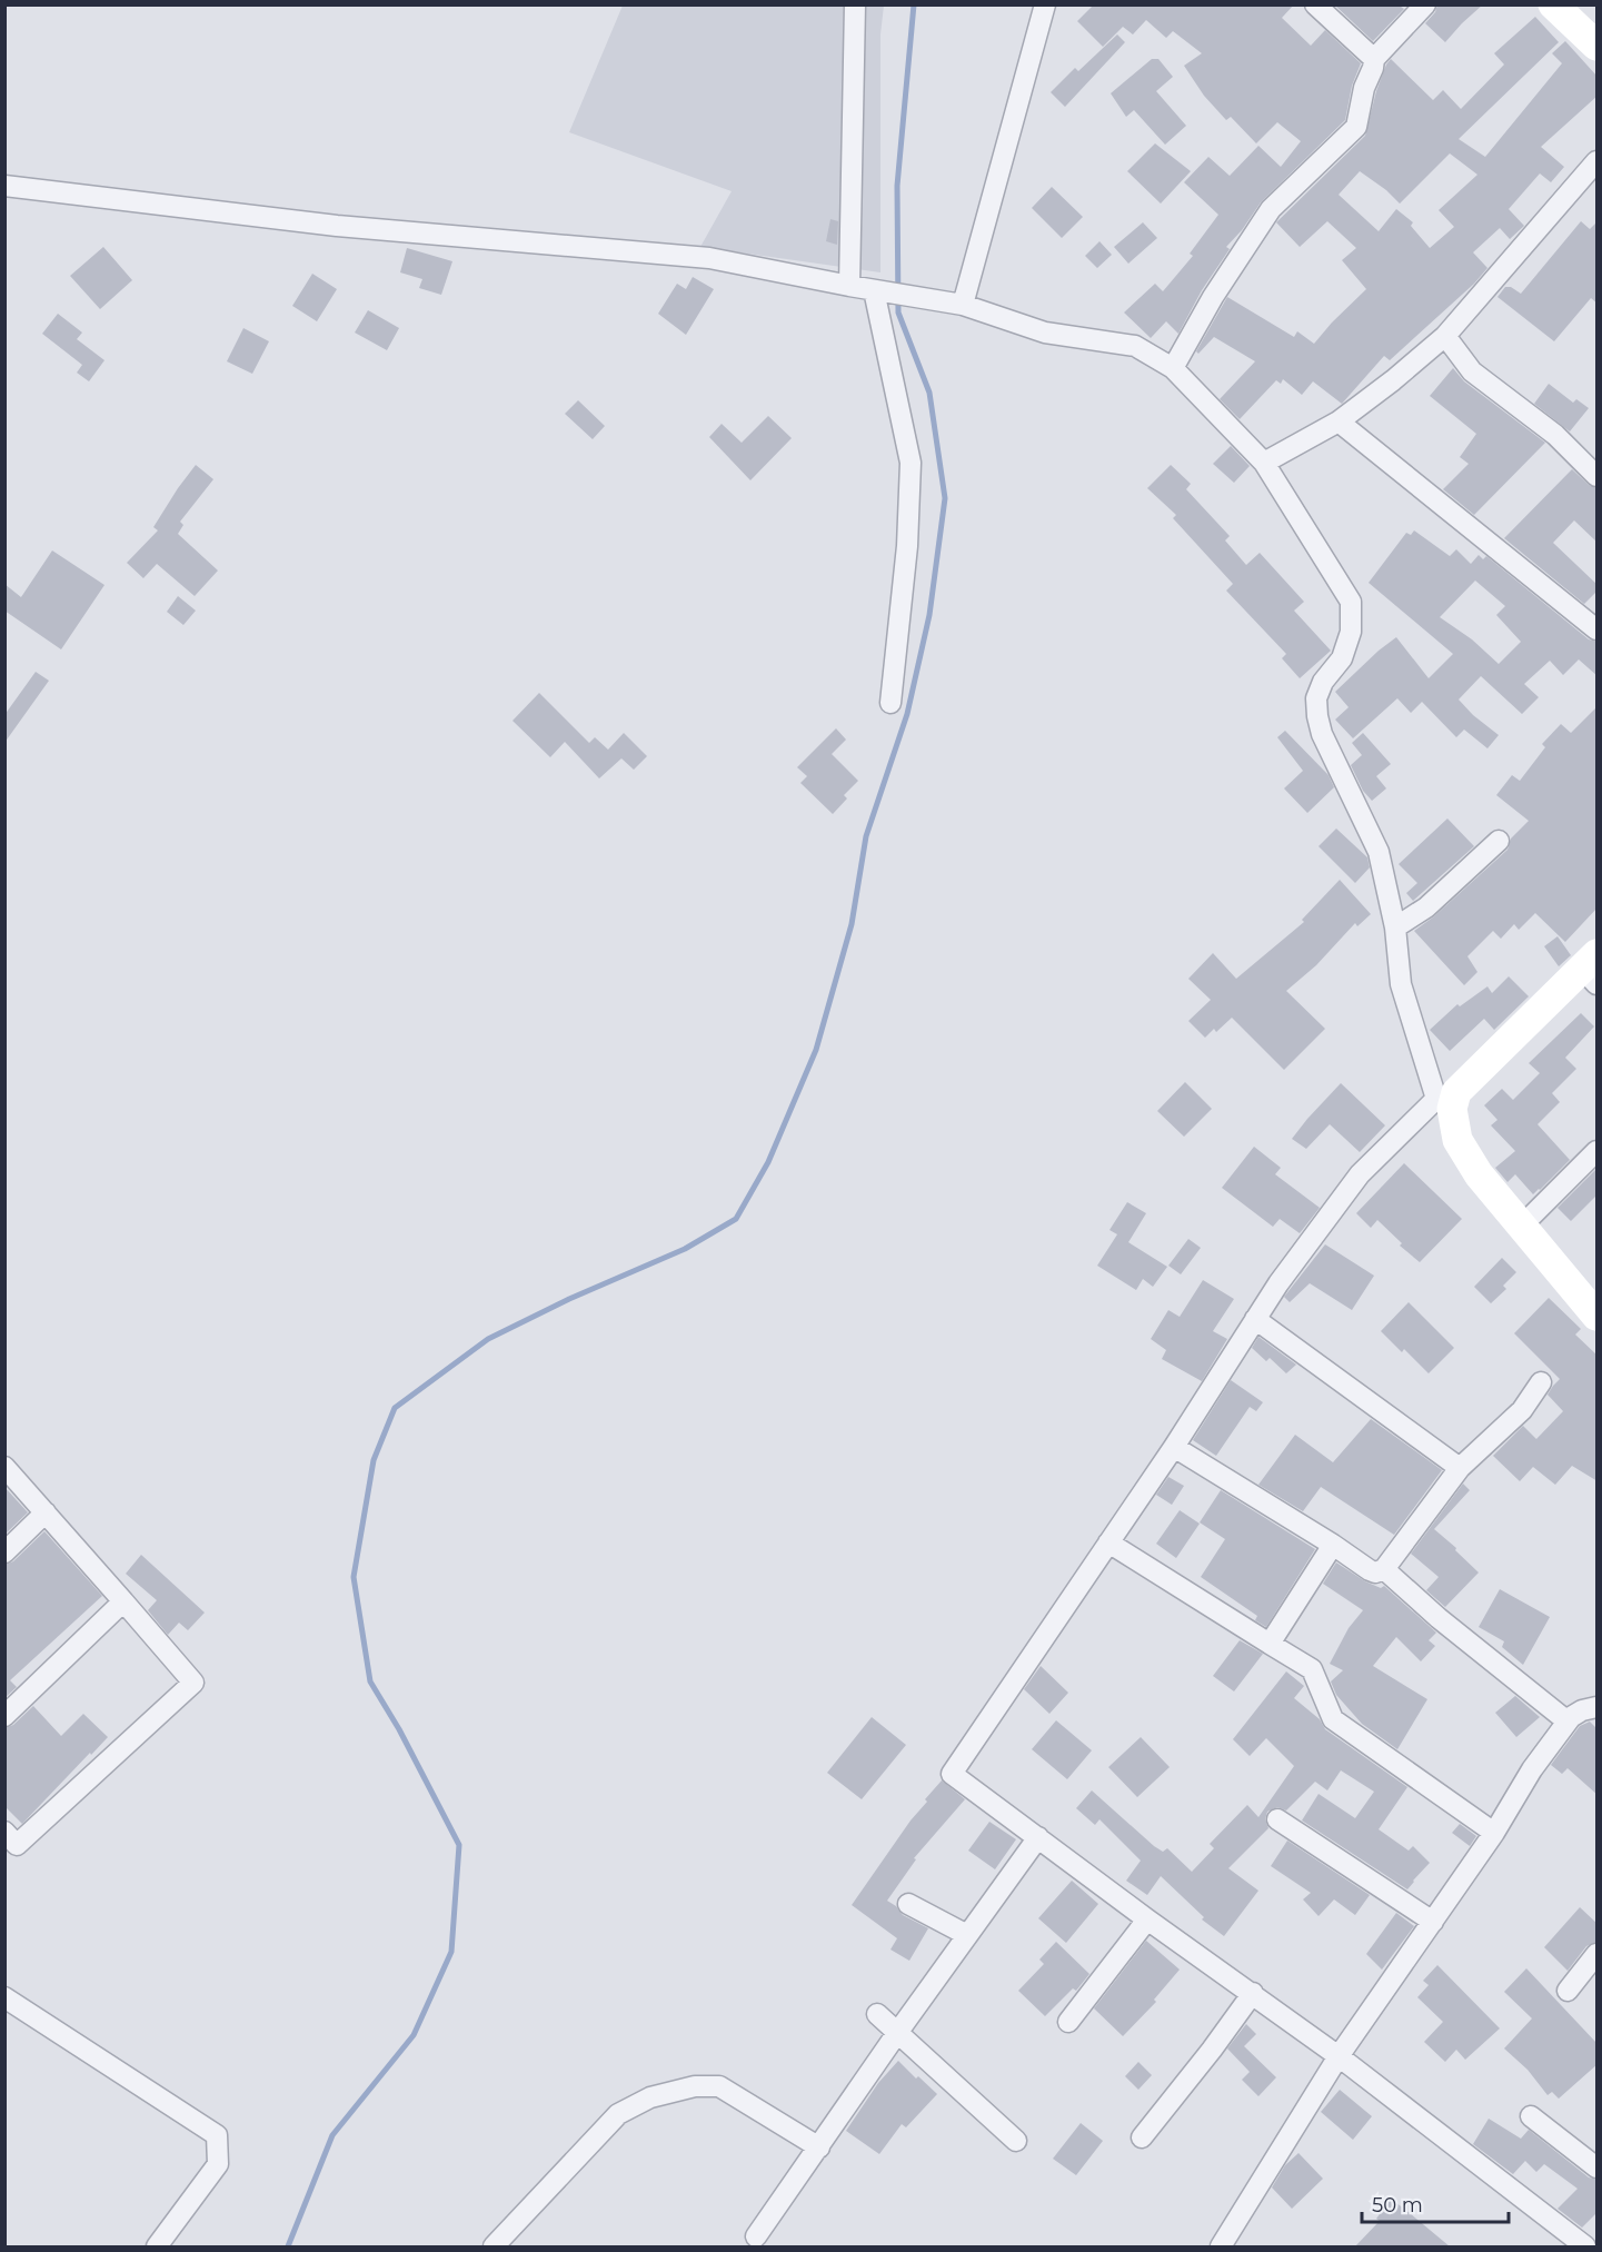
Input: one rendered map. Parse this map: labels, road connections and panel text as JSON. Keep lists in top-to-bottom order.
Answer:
{
  "scale_bar": "50 m"
}
